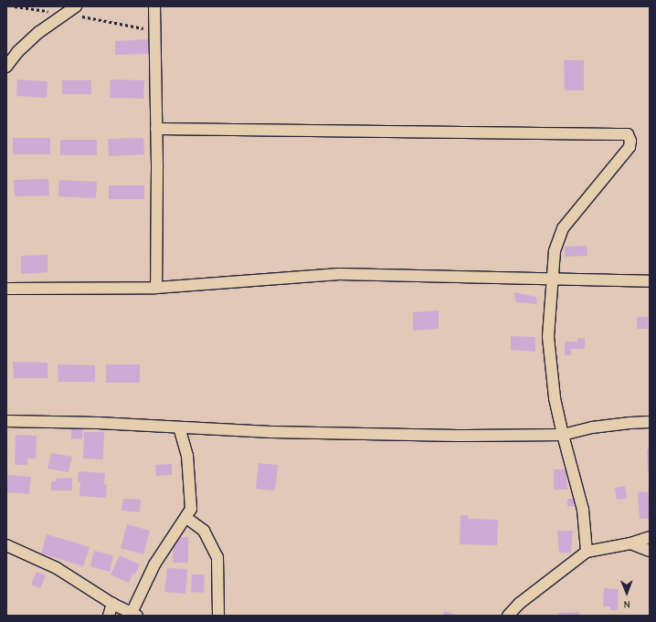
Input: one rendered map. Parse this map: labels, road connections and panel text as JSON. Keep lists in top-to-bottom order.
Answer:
{
  "north": "bottom"
}
